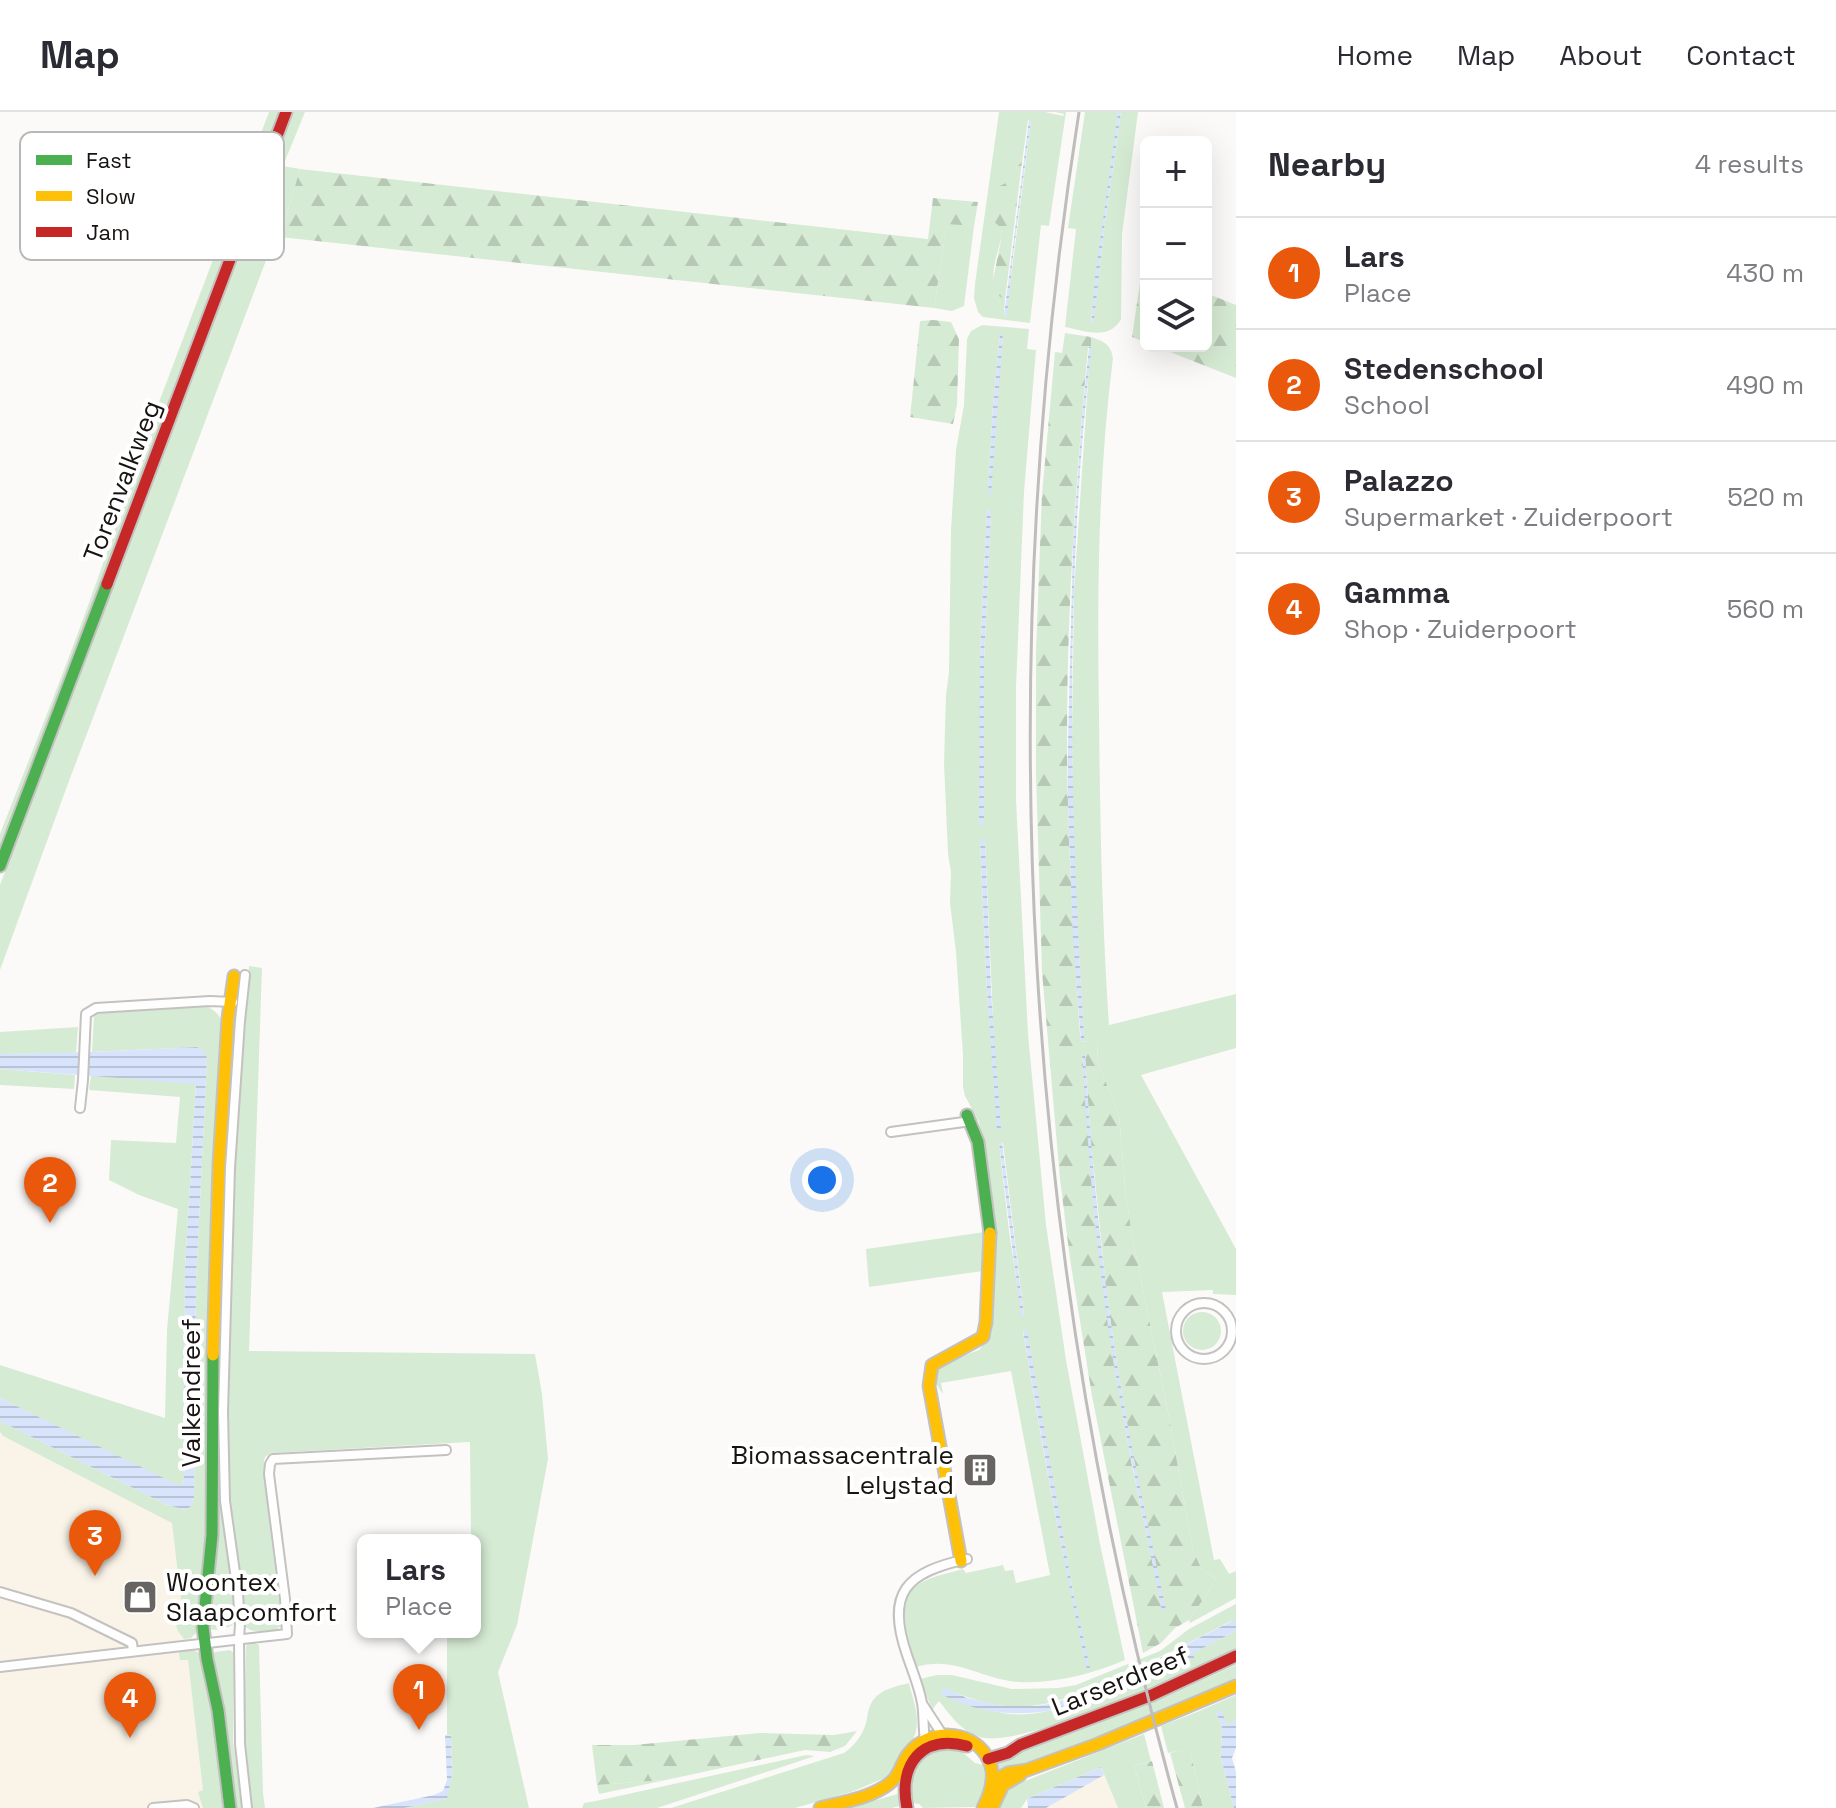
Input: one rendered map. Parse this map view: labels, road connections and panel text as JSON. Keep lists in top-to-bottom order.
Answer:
{
  "streets": {
    "street": ["Torenvalkweg", "Valkendreef", "Larserdreef"]
  },
  "places": {
    "building": ["Biomassacentrale Lelystad"],
    "shop": ["Woontex Slaapcomfort"]
  },
  "legend": ["Fast", "Slow", "Jam"],
  "page": {
    "header": "Map",
    "nav": [
      "Home",
      "Map",
      "About",
      "Contact"
    ],
    "heading": ["Nearby", "4 results"],
    "map_buttons": ["+", "−"],
    "list": [
      {
        "mark": "1",
        "name": "Lars",
        "note": "Place",
        "value": "430 m"
      },
      {
        "mark": "2",
        "name": "Stedenschool",
        "note": "School",
        "value": "490 m"
      },
      {
        "mark": "3",
        "name": "Palazzo",
        "note": "Supermarket · Zuiderpoort",
        "value": "520 m"
      },
      {
        "mark": "4",
        "name": "Gamma",
        "note": "Shop · Zuiderpoort",
        "value": "560 m"
      }
    ],
    "pins": [
      "2",
      "3",
      "1",
      "4"
    ],
    "popup": ["Lars", "Place"]
  }
}
